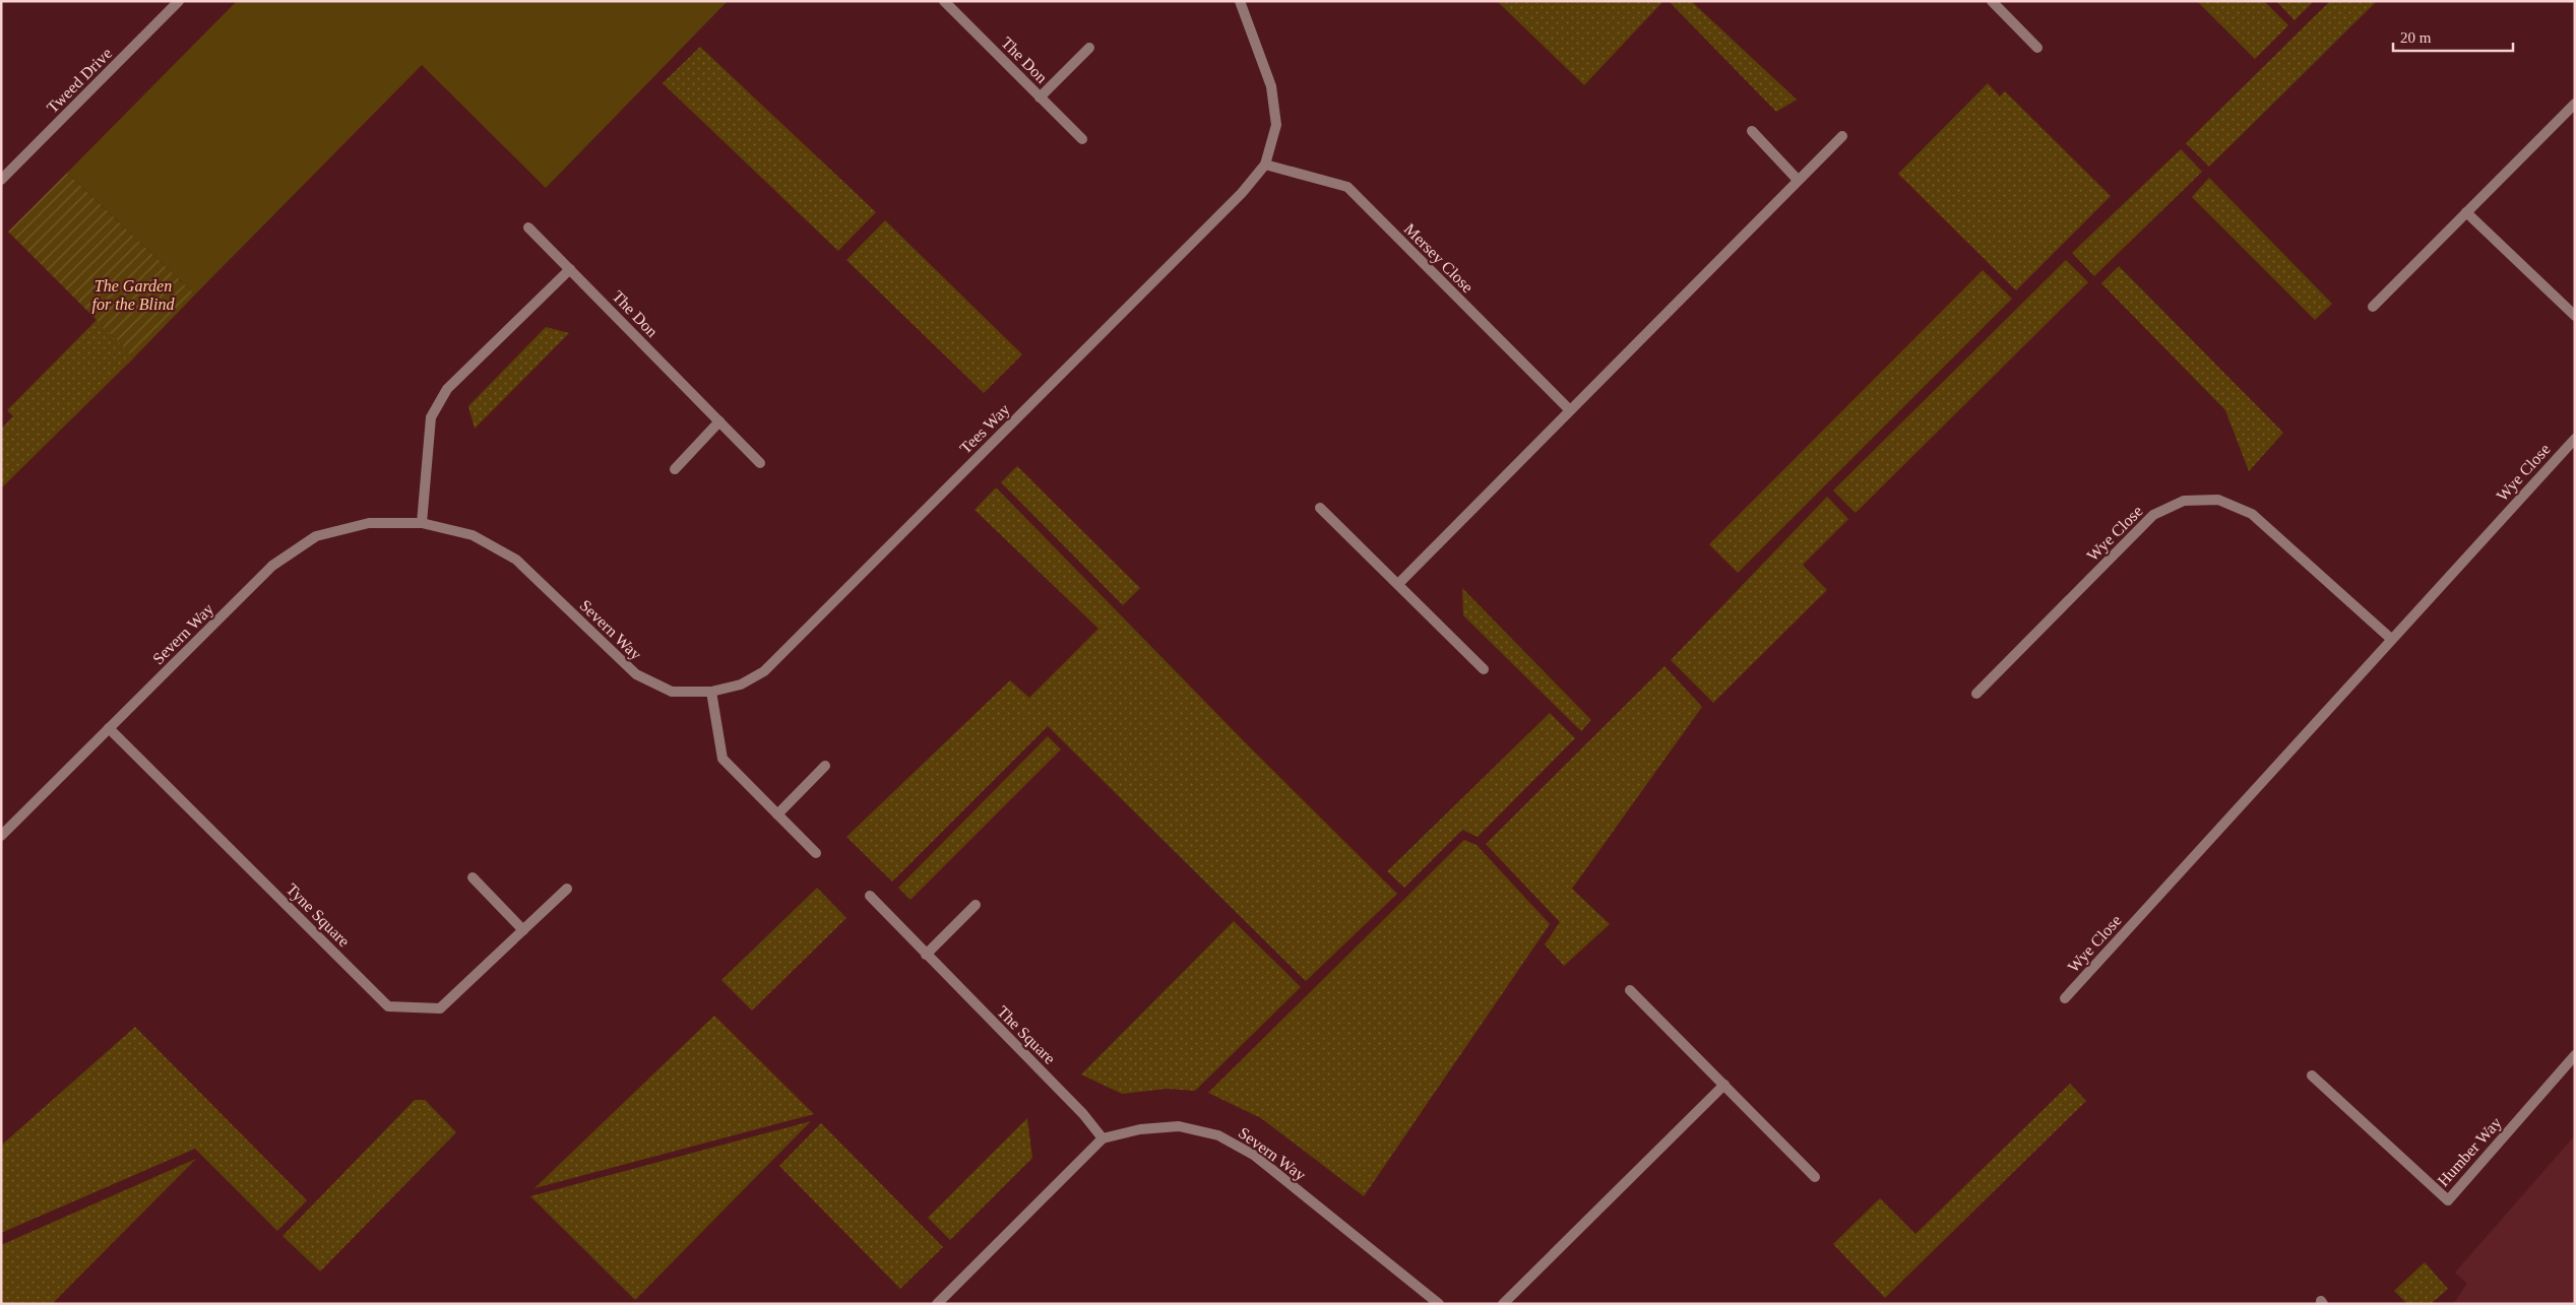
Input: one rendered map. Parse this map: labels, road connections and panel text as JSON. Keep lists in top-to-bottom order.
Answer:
{
  "streets": {
    "street": [
      "The Don",
      "Tweed Drive",
      "Mersey Close",
      "Tees Way",
      "Wye Close",
      "Severn Way",
      "Tyne Square",
      "The Square",
      "Humber Way"
    ]
  },
  "crossings": [
    ["Mersey Close", "Tees Way"],
    ["Tees Way", "Severn Way"],
    ["Severn Way", "Tyne Square"],
    ["Severn Way", "The Square"]
  ],
  "parks": ["The Garden for the Blind"],
  "scale_bar": "20 m"
}
